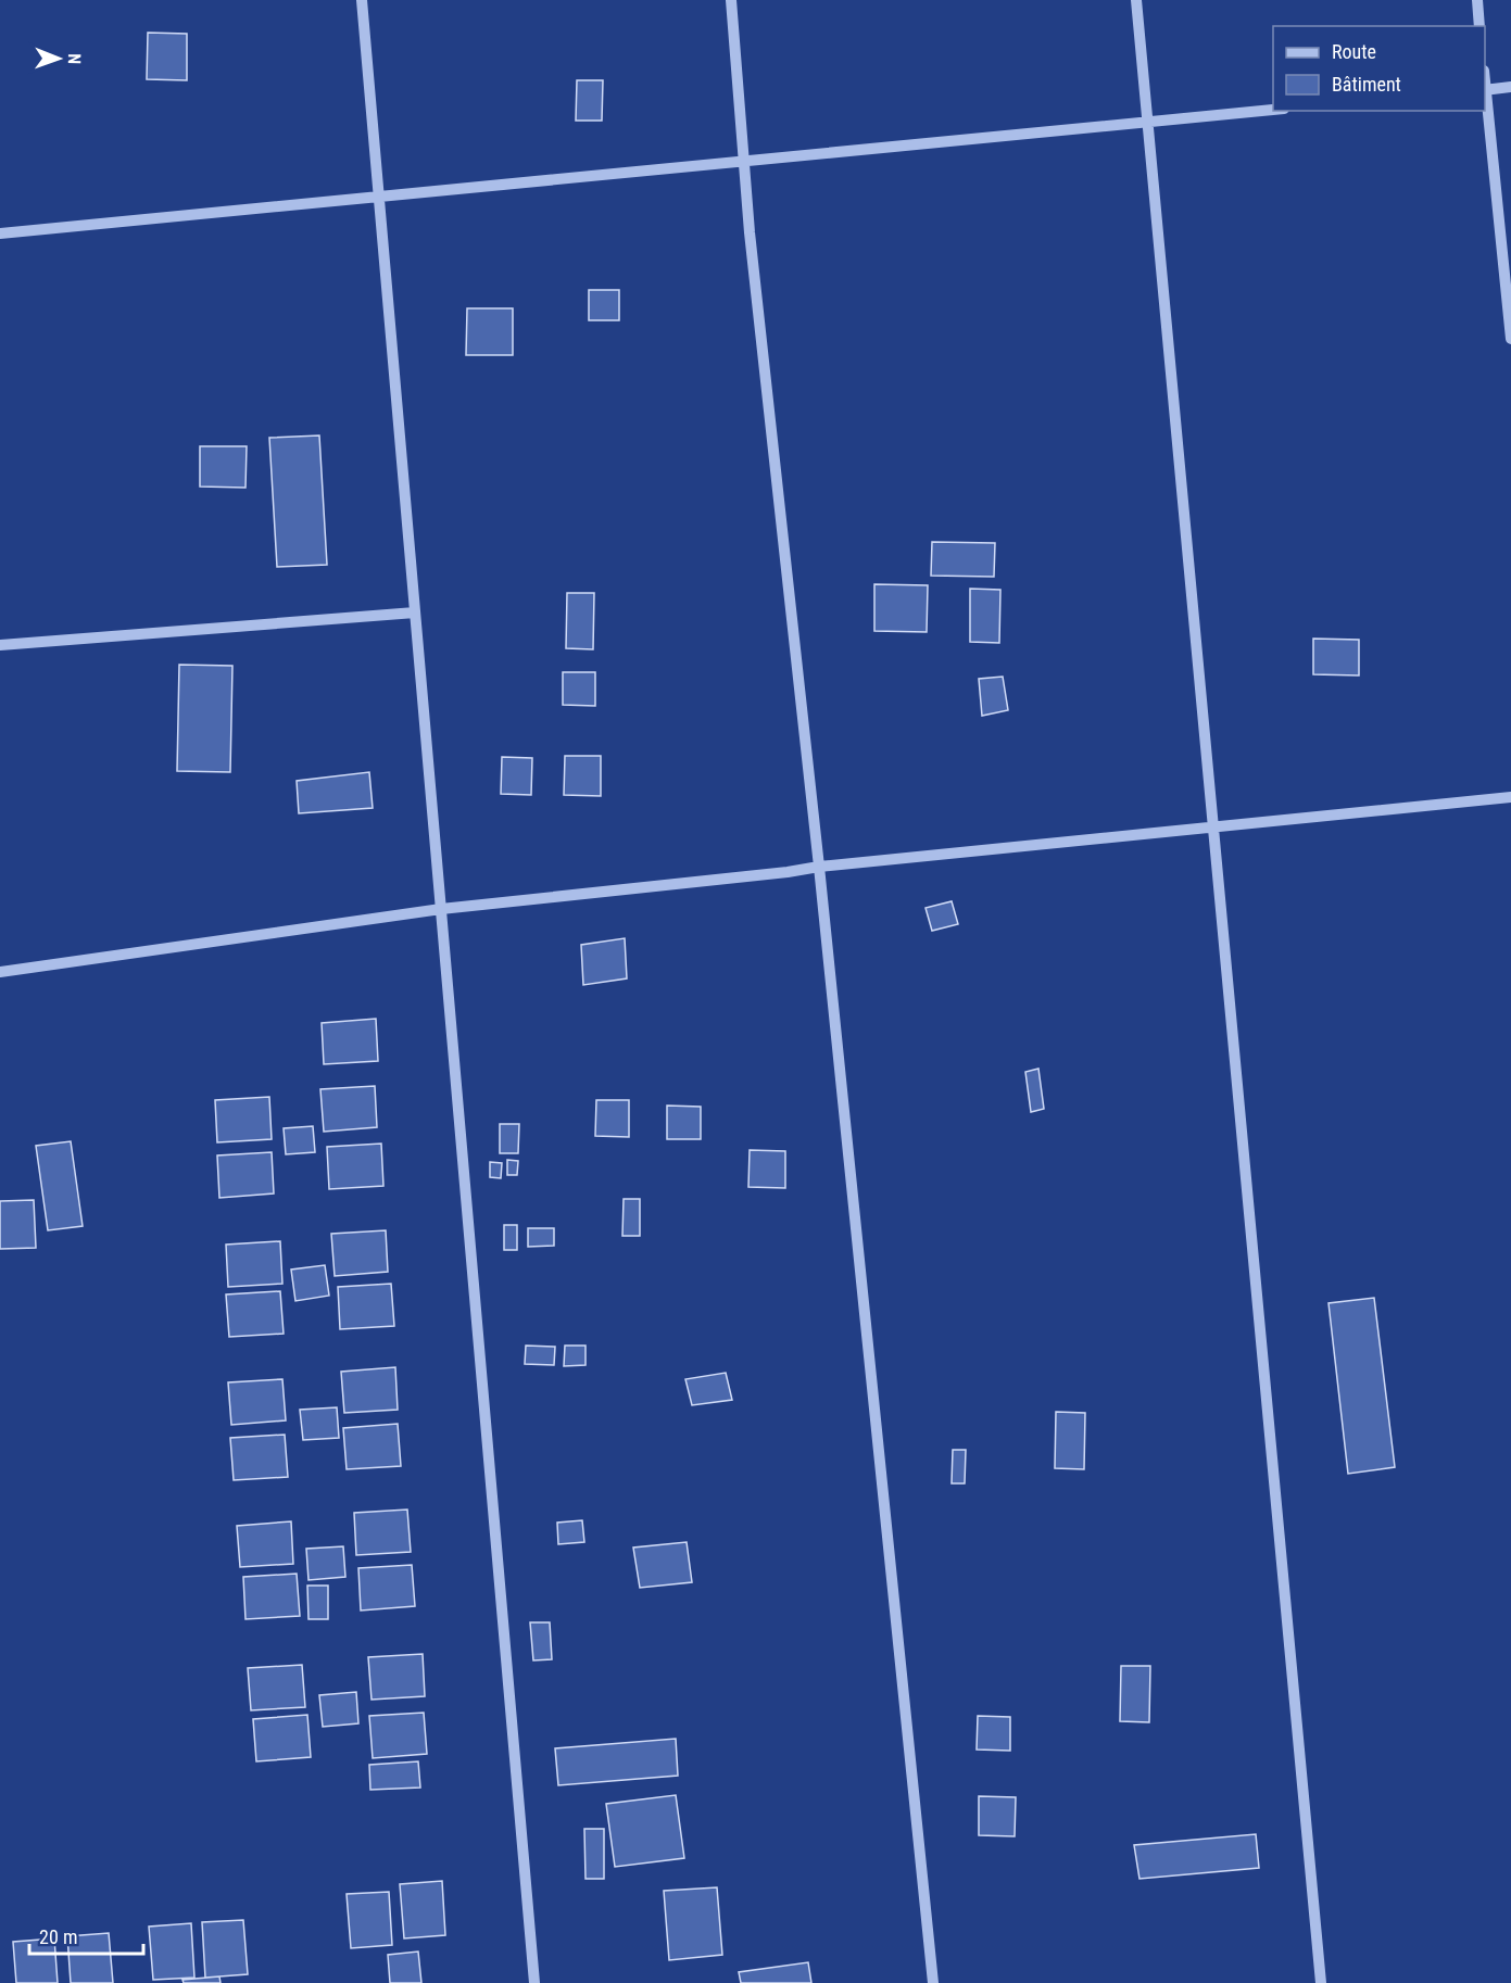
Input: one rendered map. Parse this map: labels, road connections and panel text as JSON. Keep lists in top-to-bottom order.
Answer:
{
  "legend": ["Route", "Bâtiment"],
  "scale_bar": "20 m",
  "north": "right"
}
